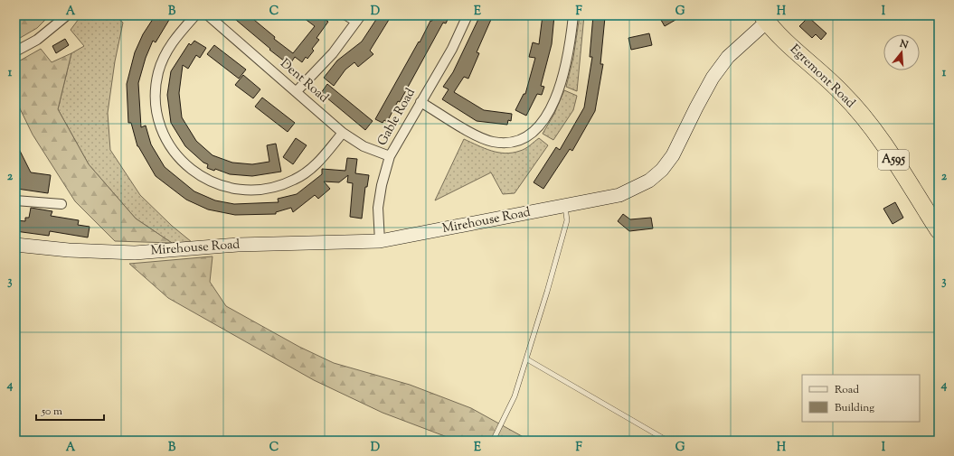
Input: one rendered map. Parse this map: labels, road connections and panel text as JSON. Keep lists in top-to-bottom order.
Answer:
{
  "streets": {
    "highway": ["Egremont Road", "A595"],
    "street": ["Dent Road", "Gable Road", "Mirehouse Road"]
  },
  "crossings": [
    ["Egremont Road", "Mirehouse Road"],
    ["Dent Road", "Gable Road"],
    ["Gable Road", "Mirehouse Road"]
  ],
  "legend": ["Road", "Building"],
  "scale_bar": "50 m",
  "north": "top",
  "grid": {
    "columns": [
      "A",
      "B",
      "C",
      "D",
      "E",
      "F",
      "G",
      "H",
      "I"
    ],
    "rows": [
      "1",
      "2",
      "3",
      "4"
    ]
  }
}
